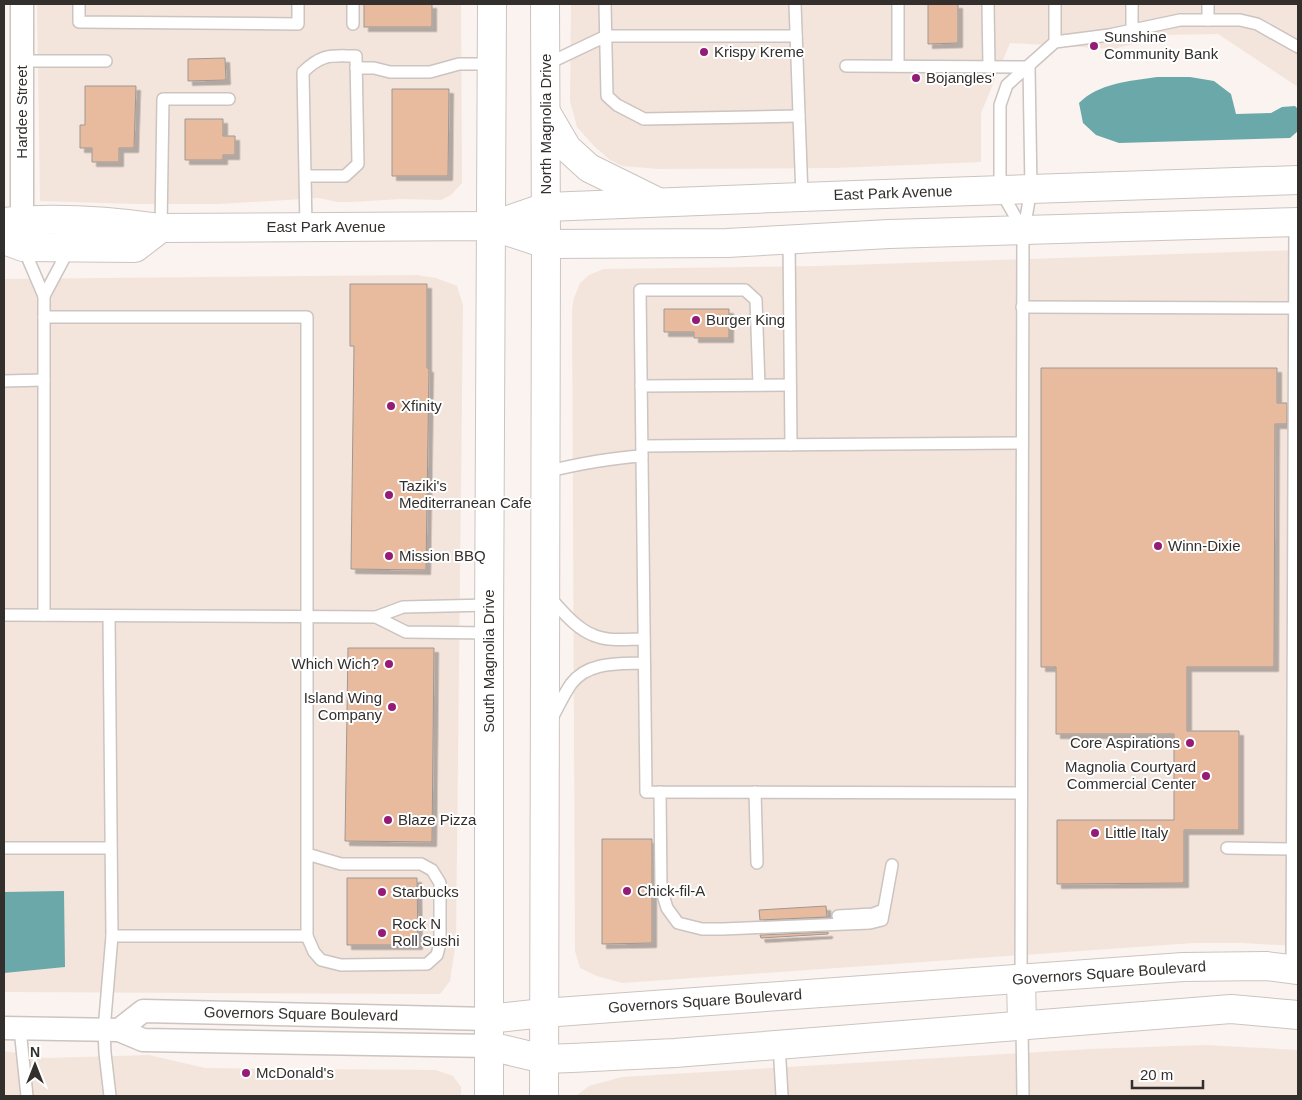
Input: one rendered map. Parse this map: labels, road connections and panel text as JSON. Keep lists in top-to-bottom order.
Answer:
{
  "streets": {
    "main road": [
      "North Magnolia Drive",
      "East Park Avenue",
      "South Magnolia Drive",
      "Governors Square Boulevard"
    ],
    "street": ["Hardee Street"]
  },
  "crossings": [
    ["Hardee Street", "East Park Avenue"],
    ["North Magnolia Drive", "East Park Avenue"],
    ["East Park Avenue", "South Magnolia Drive"],
    ["South Magnolia Drive", "Governors Square Boulevard"]
  ],
  "places": [
    "Sunshine Community Bank",
    "Krispy Kreme",
    "Bojangles'",
    "Burger King",
    "Xfinity",
    "Taziki's Mediterranean Cafe",
    "Winn-Dixie",
    "Mission BBQ",
    "Which Wich?",
    "Island Wing Company",
    "Core Aspirations",
    "Magnolia Courtyard Commercial Center",
    "Blaze Pizza",
    "Little Italy",
    "Chick-fil-A",
    "Starbucks",
    "Rock N Roll Sushi",
    "McDonald's"
  ],
  "scale_bar": "20 m",
  "north": "top"
}
